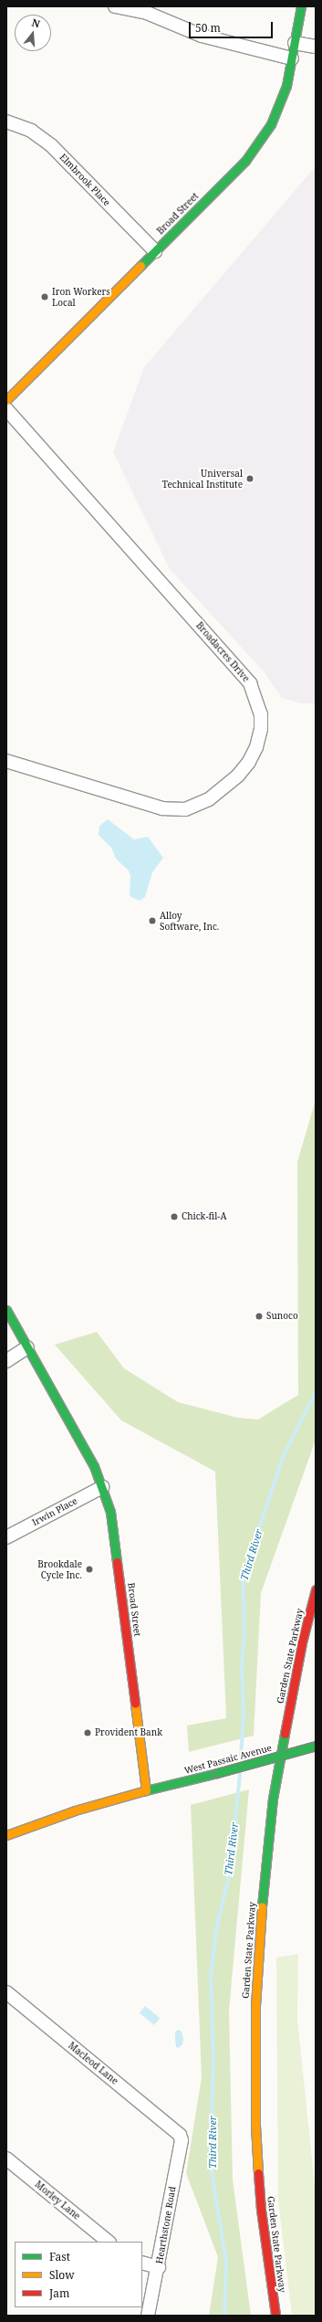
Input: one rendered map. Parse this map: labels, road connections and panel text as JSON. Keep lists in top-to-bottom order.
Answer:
{
  "streets": {
    "main road": ["Broad Street", "Garden State Parkway", "West Passaic Avenue"],
    "street": [
      "Elmbrook Place",
      "Broadacres Drive",
      "Irwin Place",
      "Macleod Lane",
      "Morley Lane",
      "Hearthstone Road"
    ]
  },
  "crossings": [
    ["Elmbrook Place", "Broad Street"],
    ["Broad Street", "Irwin Place"],
    ["Broad Street", "West Passaic Avenue"],
    ["Macleod Lane", "Hearthstone Road"]
  ],
  "water": ["Third River"],
  "places": [
    "Iron Workers Local",
    "Universal Technical Institute",
    "Alloy Software, Inc.",
    "Chick-fil-A",
    "Sunoco",
    "Brookdale Cycle Inc.",
    "Provident Bank"
  ],
  "legend": ["Fast", "Slow", "Jam"],
  "scale_bar": "50 m",
  "north": "top"
}
